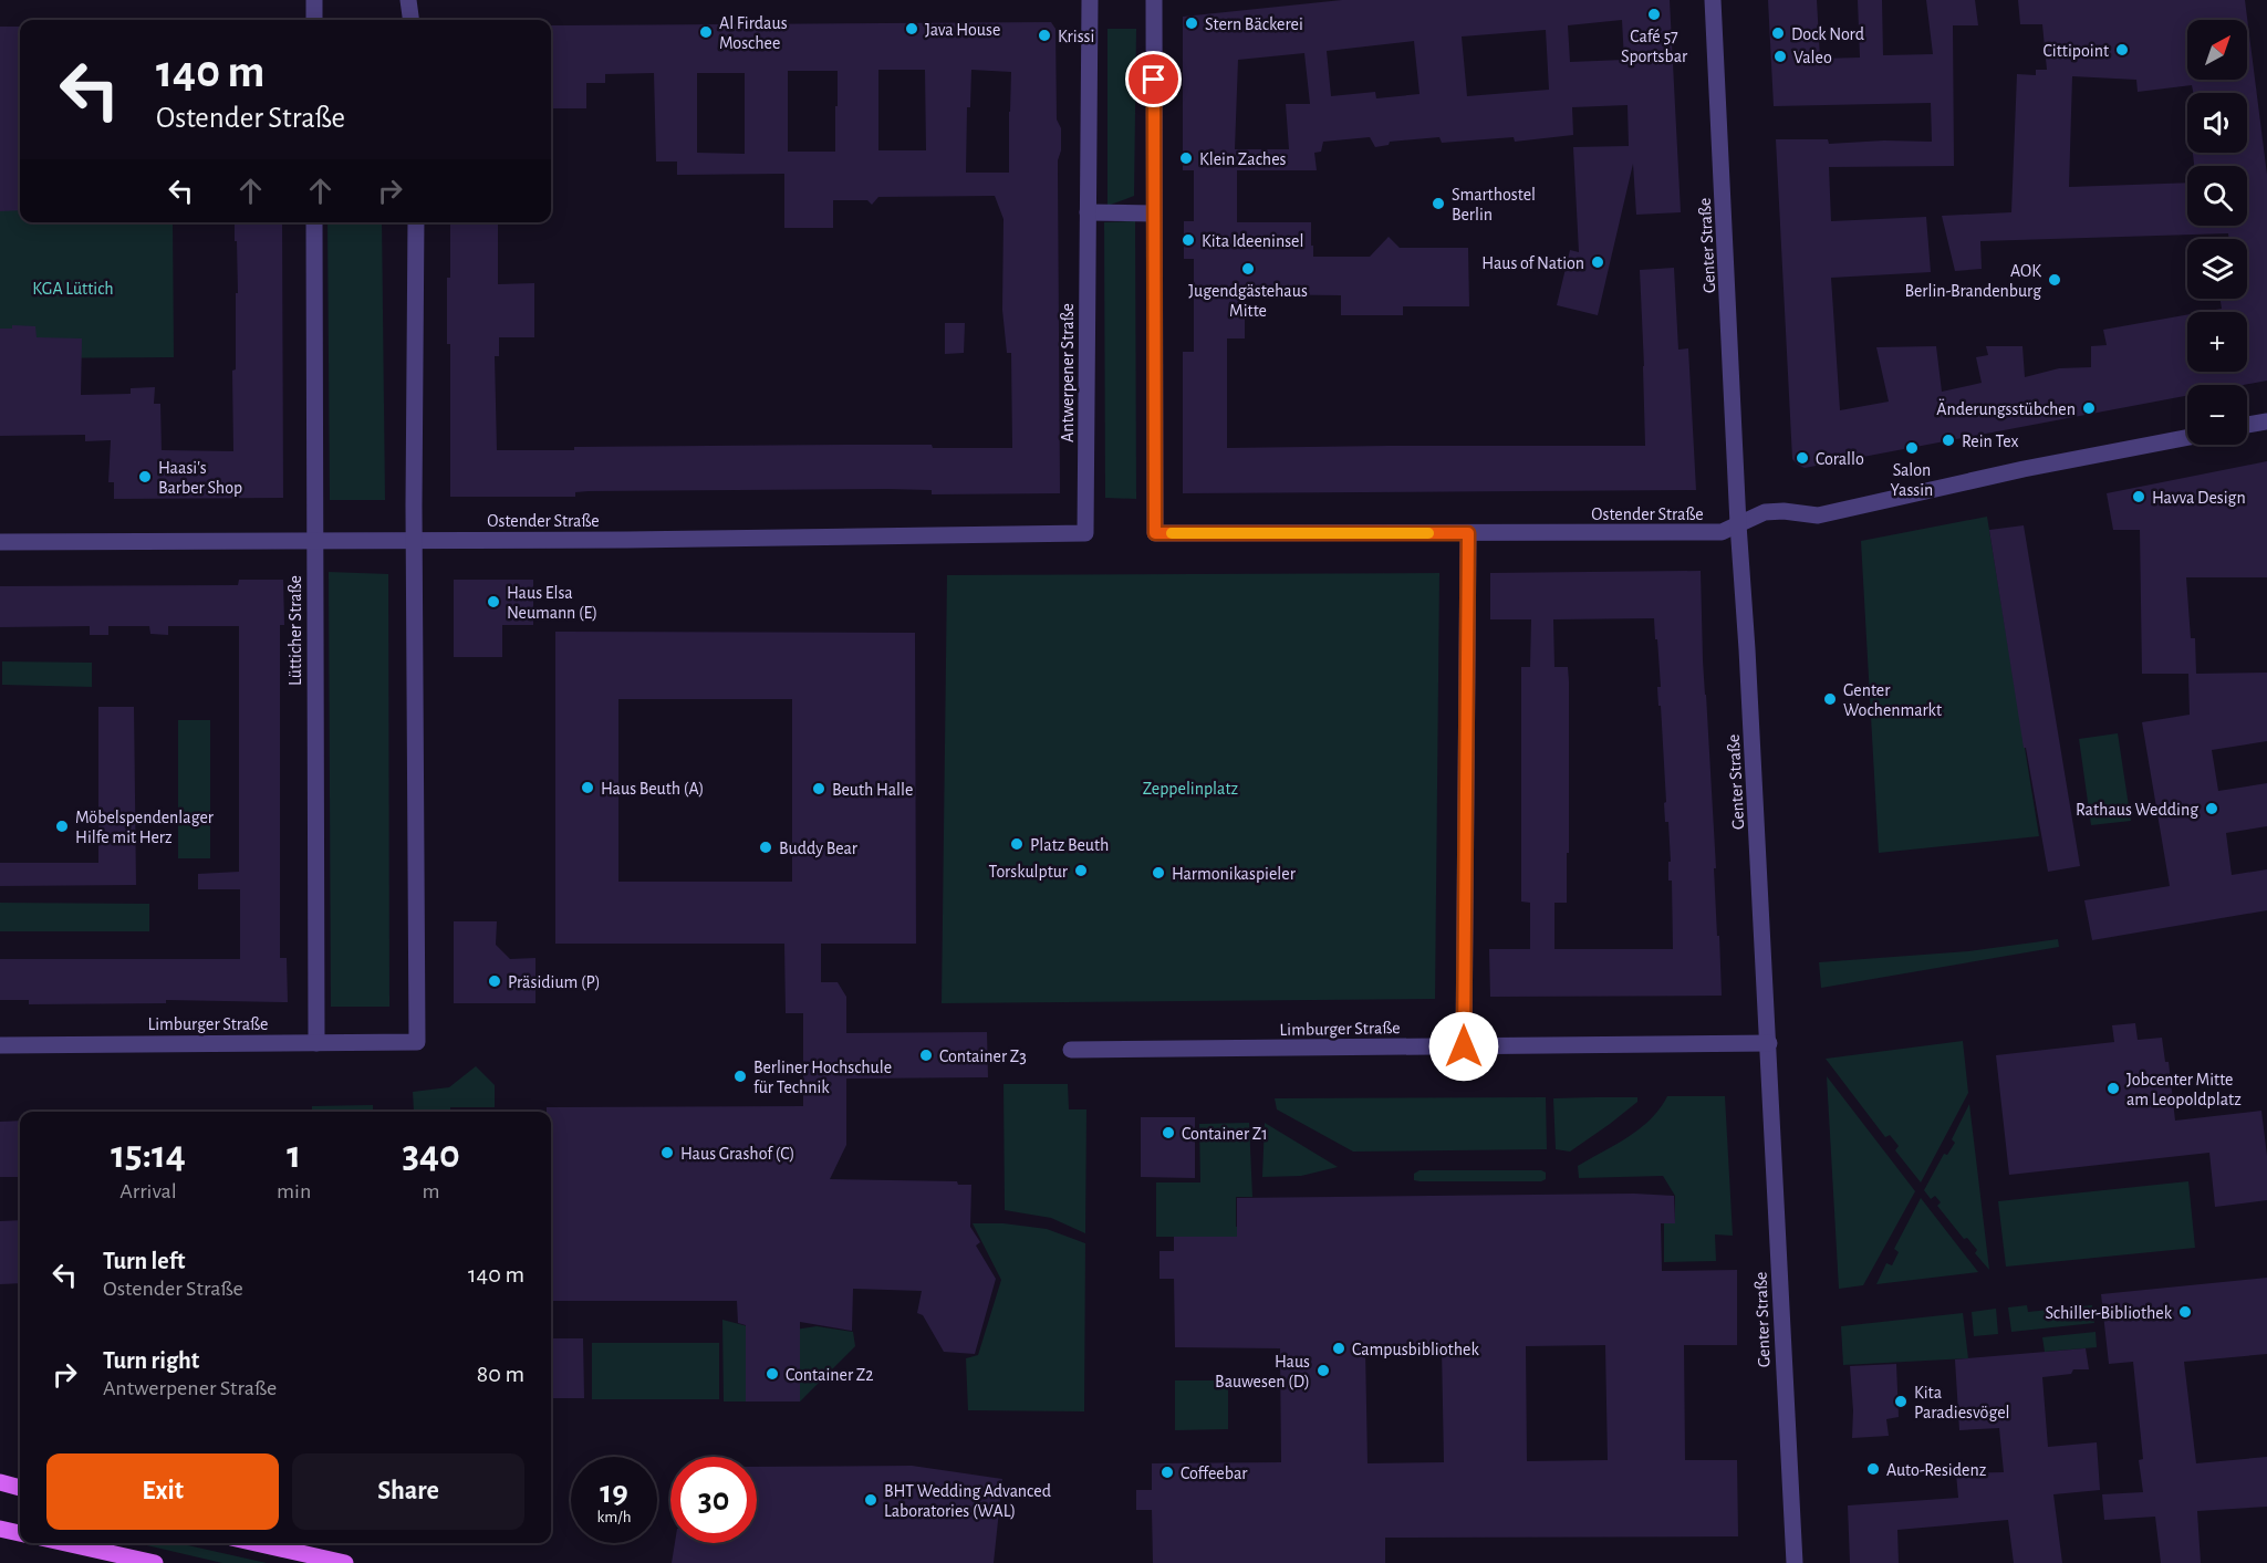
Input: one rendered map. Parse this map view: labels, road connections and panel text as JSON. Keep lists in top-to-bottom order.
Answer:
{
  "streets": {
    "street": [
      "Genter Straße",
      "Antwerpener Straße",
      "Ostender Straße",
      "Lütticher Straße",
      "Limburger Straße"
    ]
  },
  "crossings": [
    ["Genter Straße", "Ostender Straße"],
    ["Genter Straße", "Limburger Straße"],
    ["Antwerpener Straße", "Ostender Straße"],
    ["Ostender Straße", "Lütticher Straße"],
    ["Ostender Straße", "Limburger Straße"],
    ["Lütticher Straße", "Limburger Straße"]
  ],
  "parks": ["KGA Lüttich", "Zeppelinplatz"],
  "places": [
    "Café 57 Sportsbar",
    "Stern Bäckerei",
    "Java House",
    "Al Firdaus Moschee",
    "Dock Nord",
    "Krissi",
    "Cittipoint",
    "Valeo",
    "Klein Zaches",
    "Smarthostel Berlin",
    "Kita Ideeninsel",
    "Haus of Nation",
    "Jugendgästehaus Mitte",
    "AOK Berlin-Brandenburg",
    "Änderungsstübchen",
    "Rein Tex",
    "Salon Yassin",
    "Corallo",
    "Haasi's Barber Shop",
    "Havva Design",
    "Haus Elsa Neumann (E)",
    "Genter Wochenmarkt",
    "Haus Beuth (A)",
    "Beuth Halle",
    "Rathaus Wedding",
    "Möbelspendenlager Hilfe mit Herz",
    "Platz Beuth",
    "Buddy Bear",
    "Torskulptur",
    "Harmonikaspieler",
    "Präsidium (P)",
    "Container Z3",
    "Berliner Hochschule für Technik",
    "Jobcenter Mitte am Leopoldplatz",
    "Container Z1",
    "Haus Grashof (C)",
    "Schiller-Bibliothek",
    "Campusbibliothek",
    "Haus Bauwesen (D)",
    "Container Z2",
    "Kita Paradiesvögel",
    "Auto-Residenz",
    "Coffeebar",
    "BHT Wedding Advanced Laboratories (WAL)"
  ],
  "north": "top right",
  "page": {
    "map_buttons": ["+", "−"],
    "turn": ["140 m", "Ostender Straße"],
    "eta": [
      "15:14",
      "Arrival",
      "1",
      "min",
      "340",
      "m"
    ],
    "list": [
      {
        "name": "Turn left",
        "note": "Ostender Straße",
        "value": "140 m"
      },
      {
        "name": "Turn right",
        "note": "Antwerpener Straße",
        "value": "80 m"
      }
    ],
    "buttons": ["Exit", "Share"],
    "speed": "19 km/h",
    "limit": "30"
  }
}
